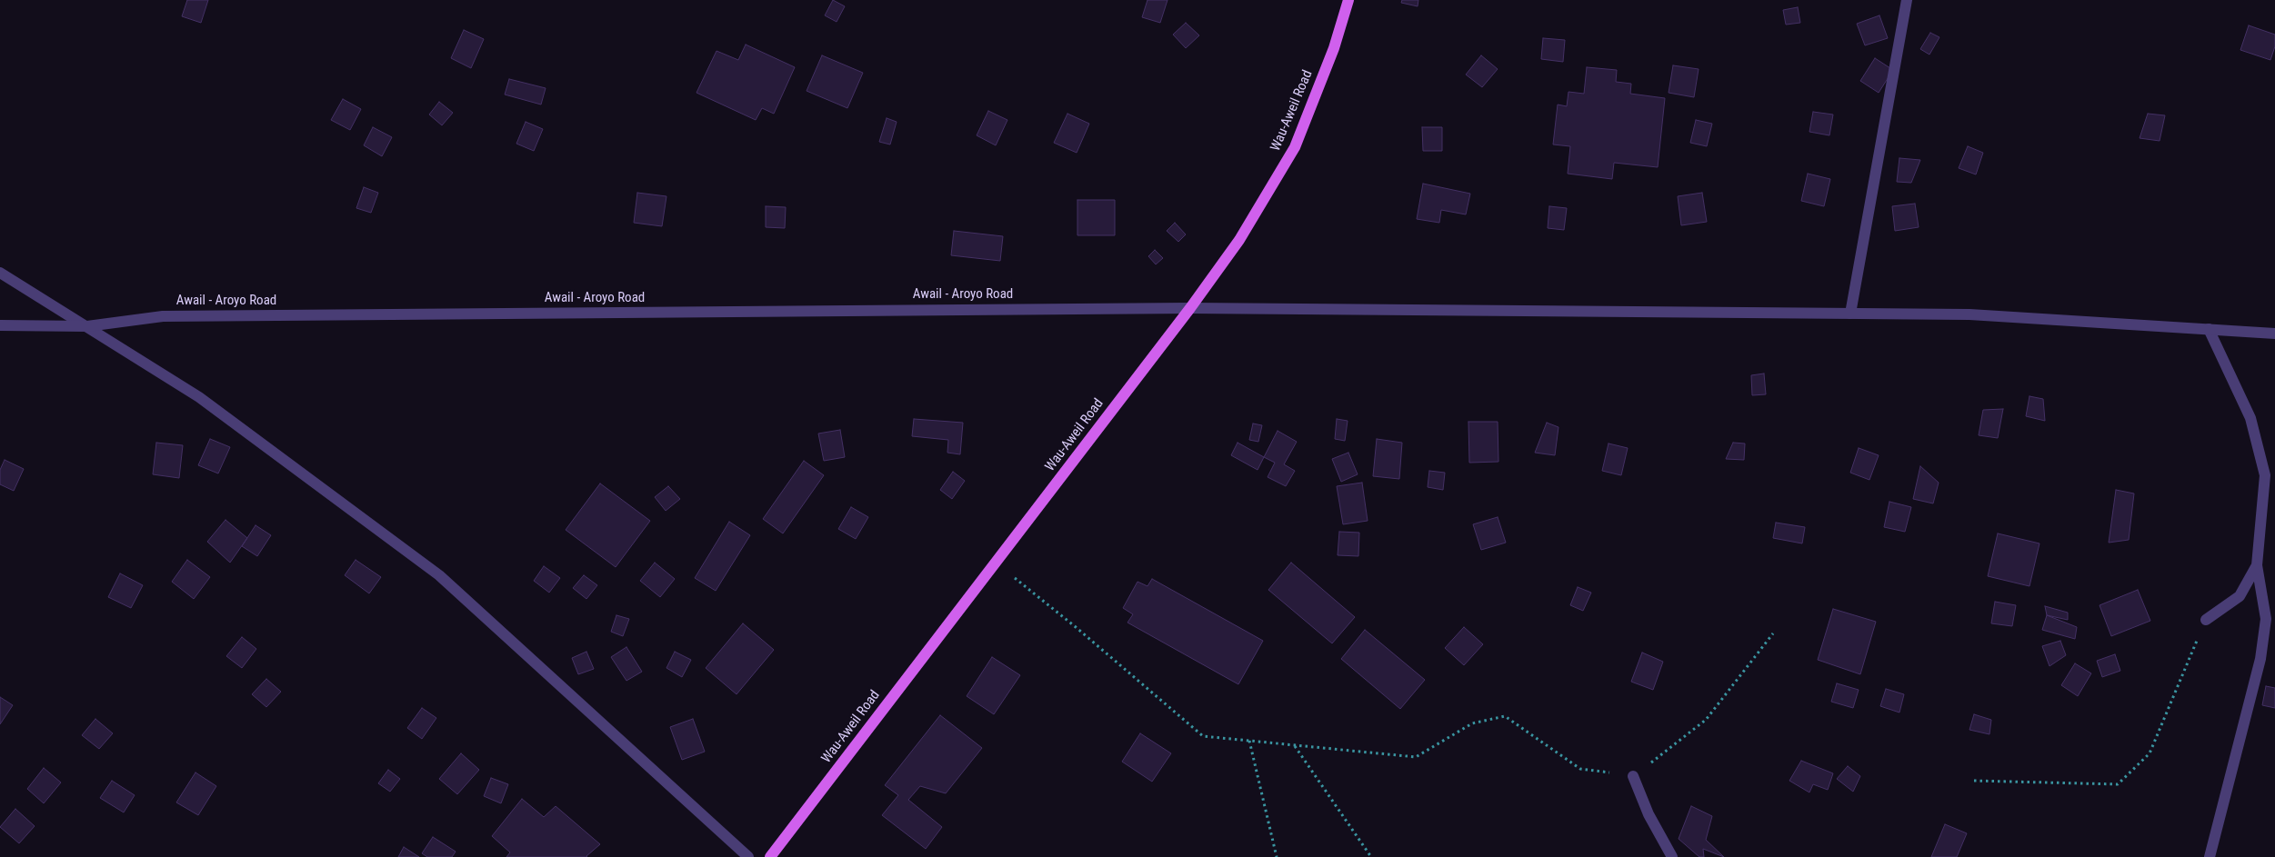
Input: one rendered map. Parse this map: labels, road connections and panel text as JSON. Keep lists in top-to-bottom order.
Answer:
{
  "streets": {
    "main road": ["Wau-Aweil Road"],
    "street": ["Awail - Aroyo Road"]
  },
  "crossings": [
    ["Wau-Aweil Road", "Awail - Aroyo Road"]
  ]
}
